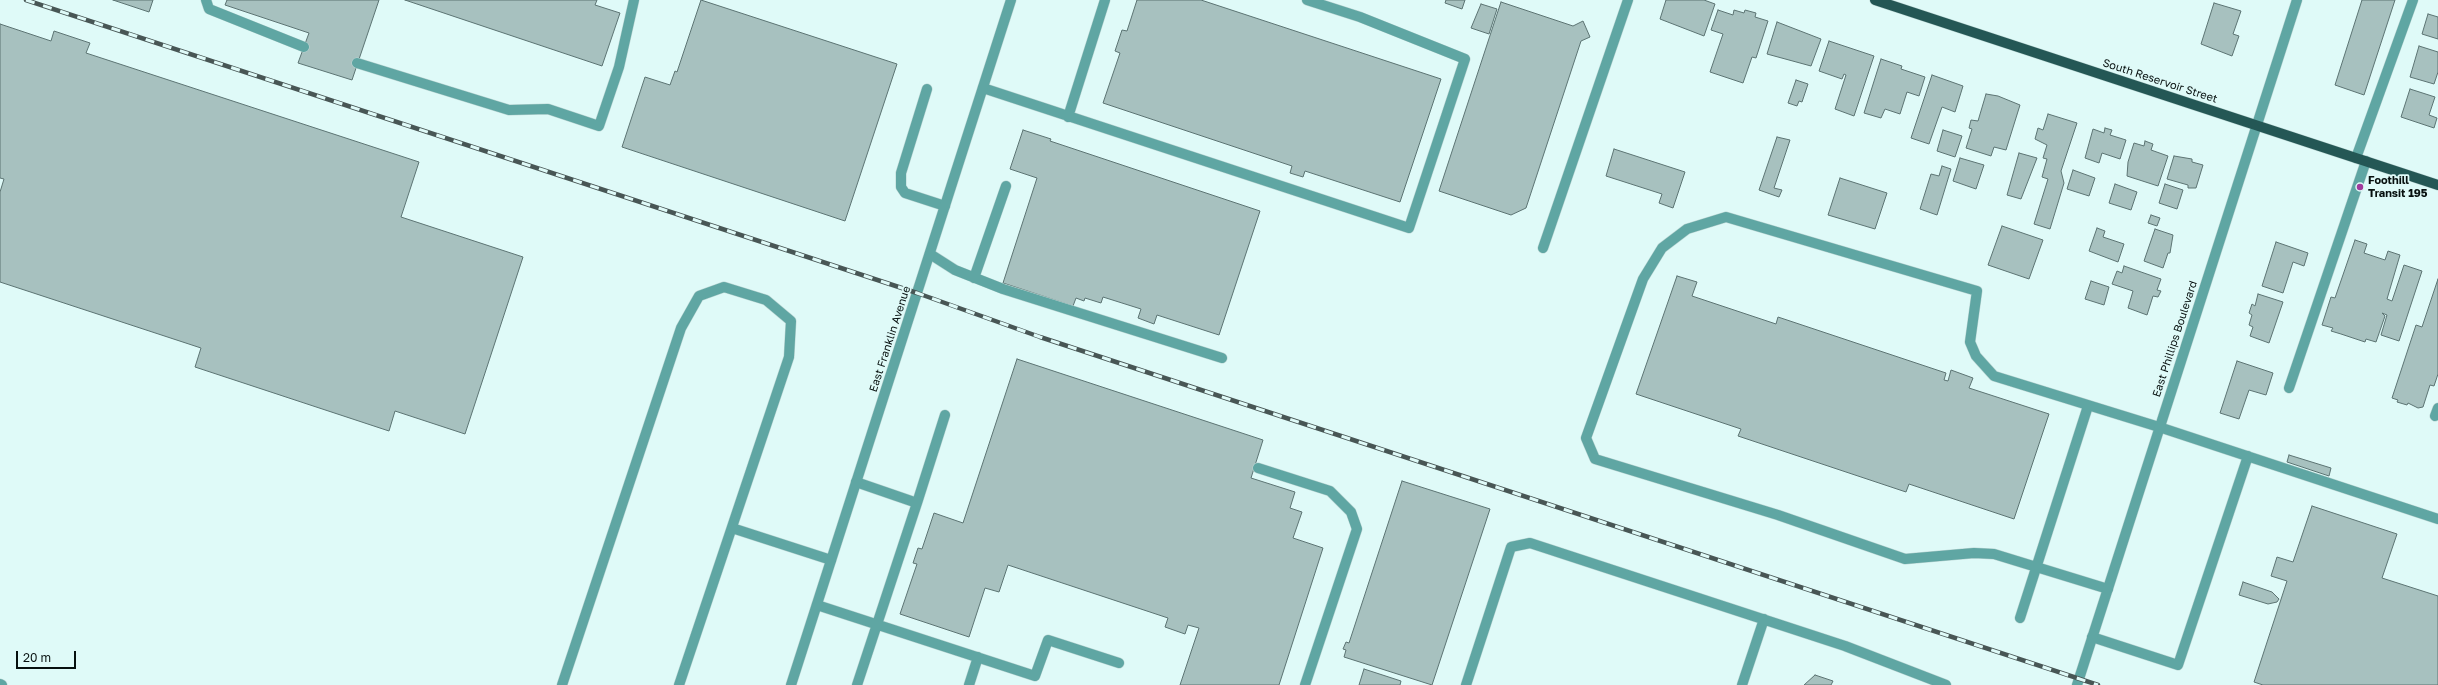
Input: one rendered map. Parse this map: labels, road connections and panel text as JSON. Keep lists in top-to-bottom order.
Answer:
{
  "streets": {
    "main road": ["South Reservoir Street"],
    "street": ["East Franklin Avenue", "East Phillips Boulevard"]
  },
  "crossings": [
    ["South Reservoir Street", "East Phillips Boulevard"]
  ],
  "places": ["Foothill Transit 195"],
  "scale_bar": "20 m"
}
